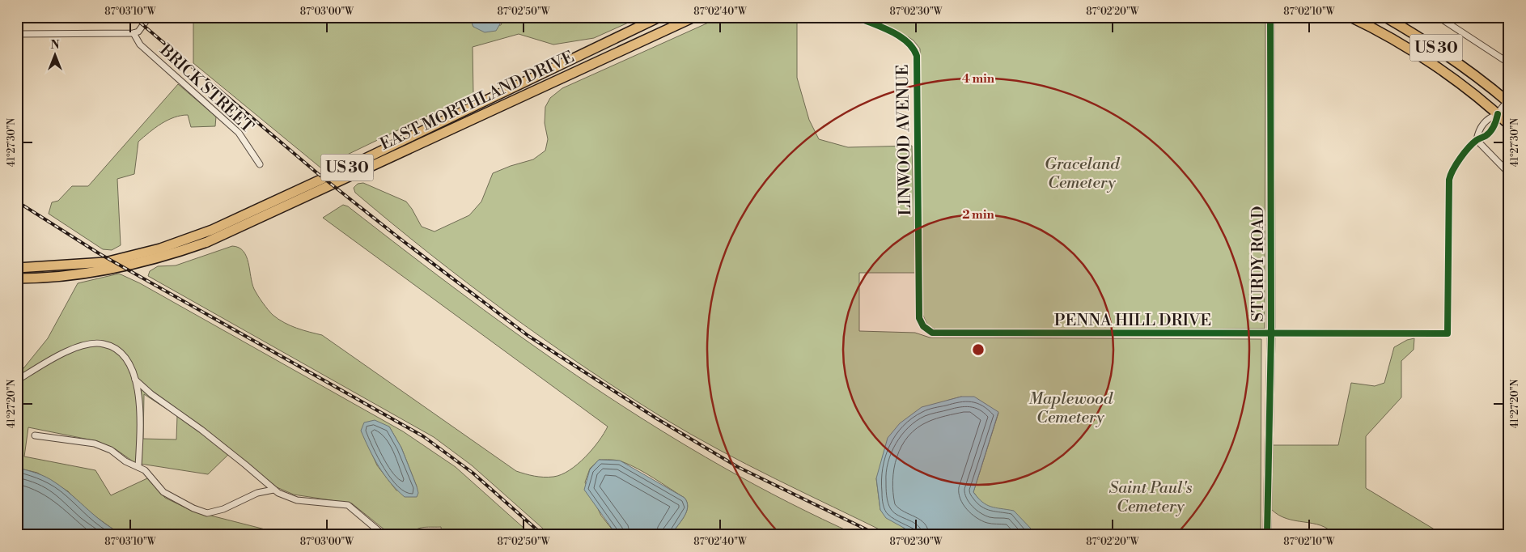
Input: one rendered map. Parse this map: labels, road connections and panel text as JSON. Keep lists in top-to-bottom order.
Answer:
{
  "streets": {
    "highway": ["US 30", "EAST MORTHLAND DRIVE"],
    "street": [
      "BRICK STREET",
      "LINWOOD AVENUE",
      "STURDY ROAD",
      "PENNA HILL DRIVE"
    ]
  },
  "crossings": [
    ["LINWOOD AVENUE", "PENNA HILL DRIVE"],
    ["STURDY ROAD", "PENNA HILL DRIVE"]
  ],
  "parks": ["Graceland Cemetery", "Maplewood Cemetery", "Saint Paul's Cemetery"],
  "north": "top",
  "coordinates": [
    "87°03'10\"W",
    "87°03'00\"W",
    "87°02'50\"W",
    "87°02'40\"W",
    "87°02'30\"W",
    "87°02'20\"W",
    "87°02'10\"W",
    "41°27'30\"N",
    "41°27'20\"N"
  ],
  "rings": ["4 min", "2 min"]
}
